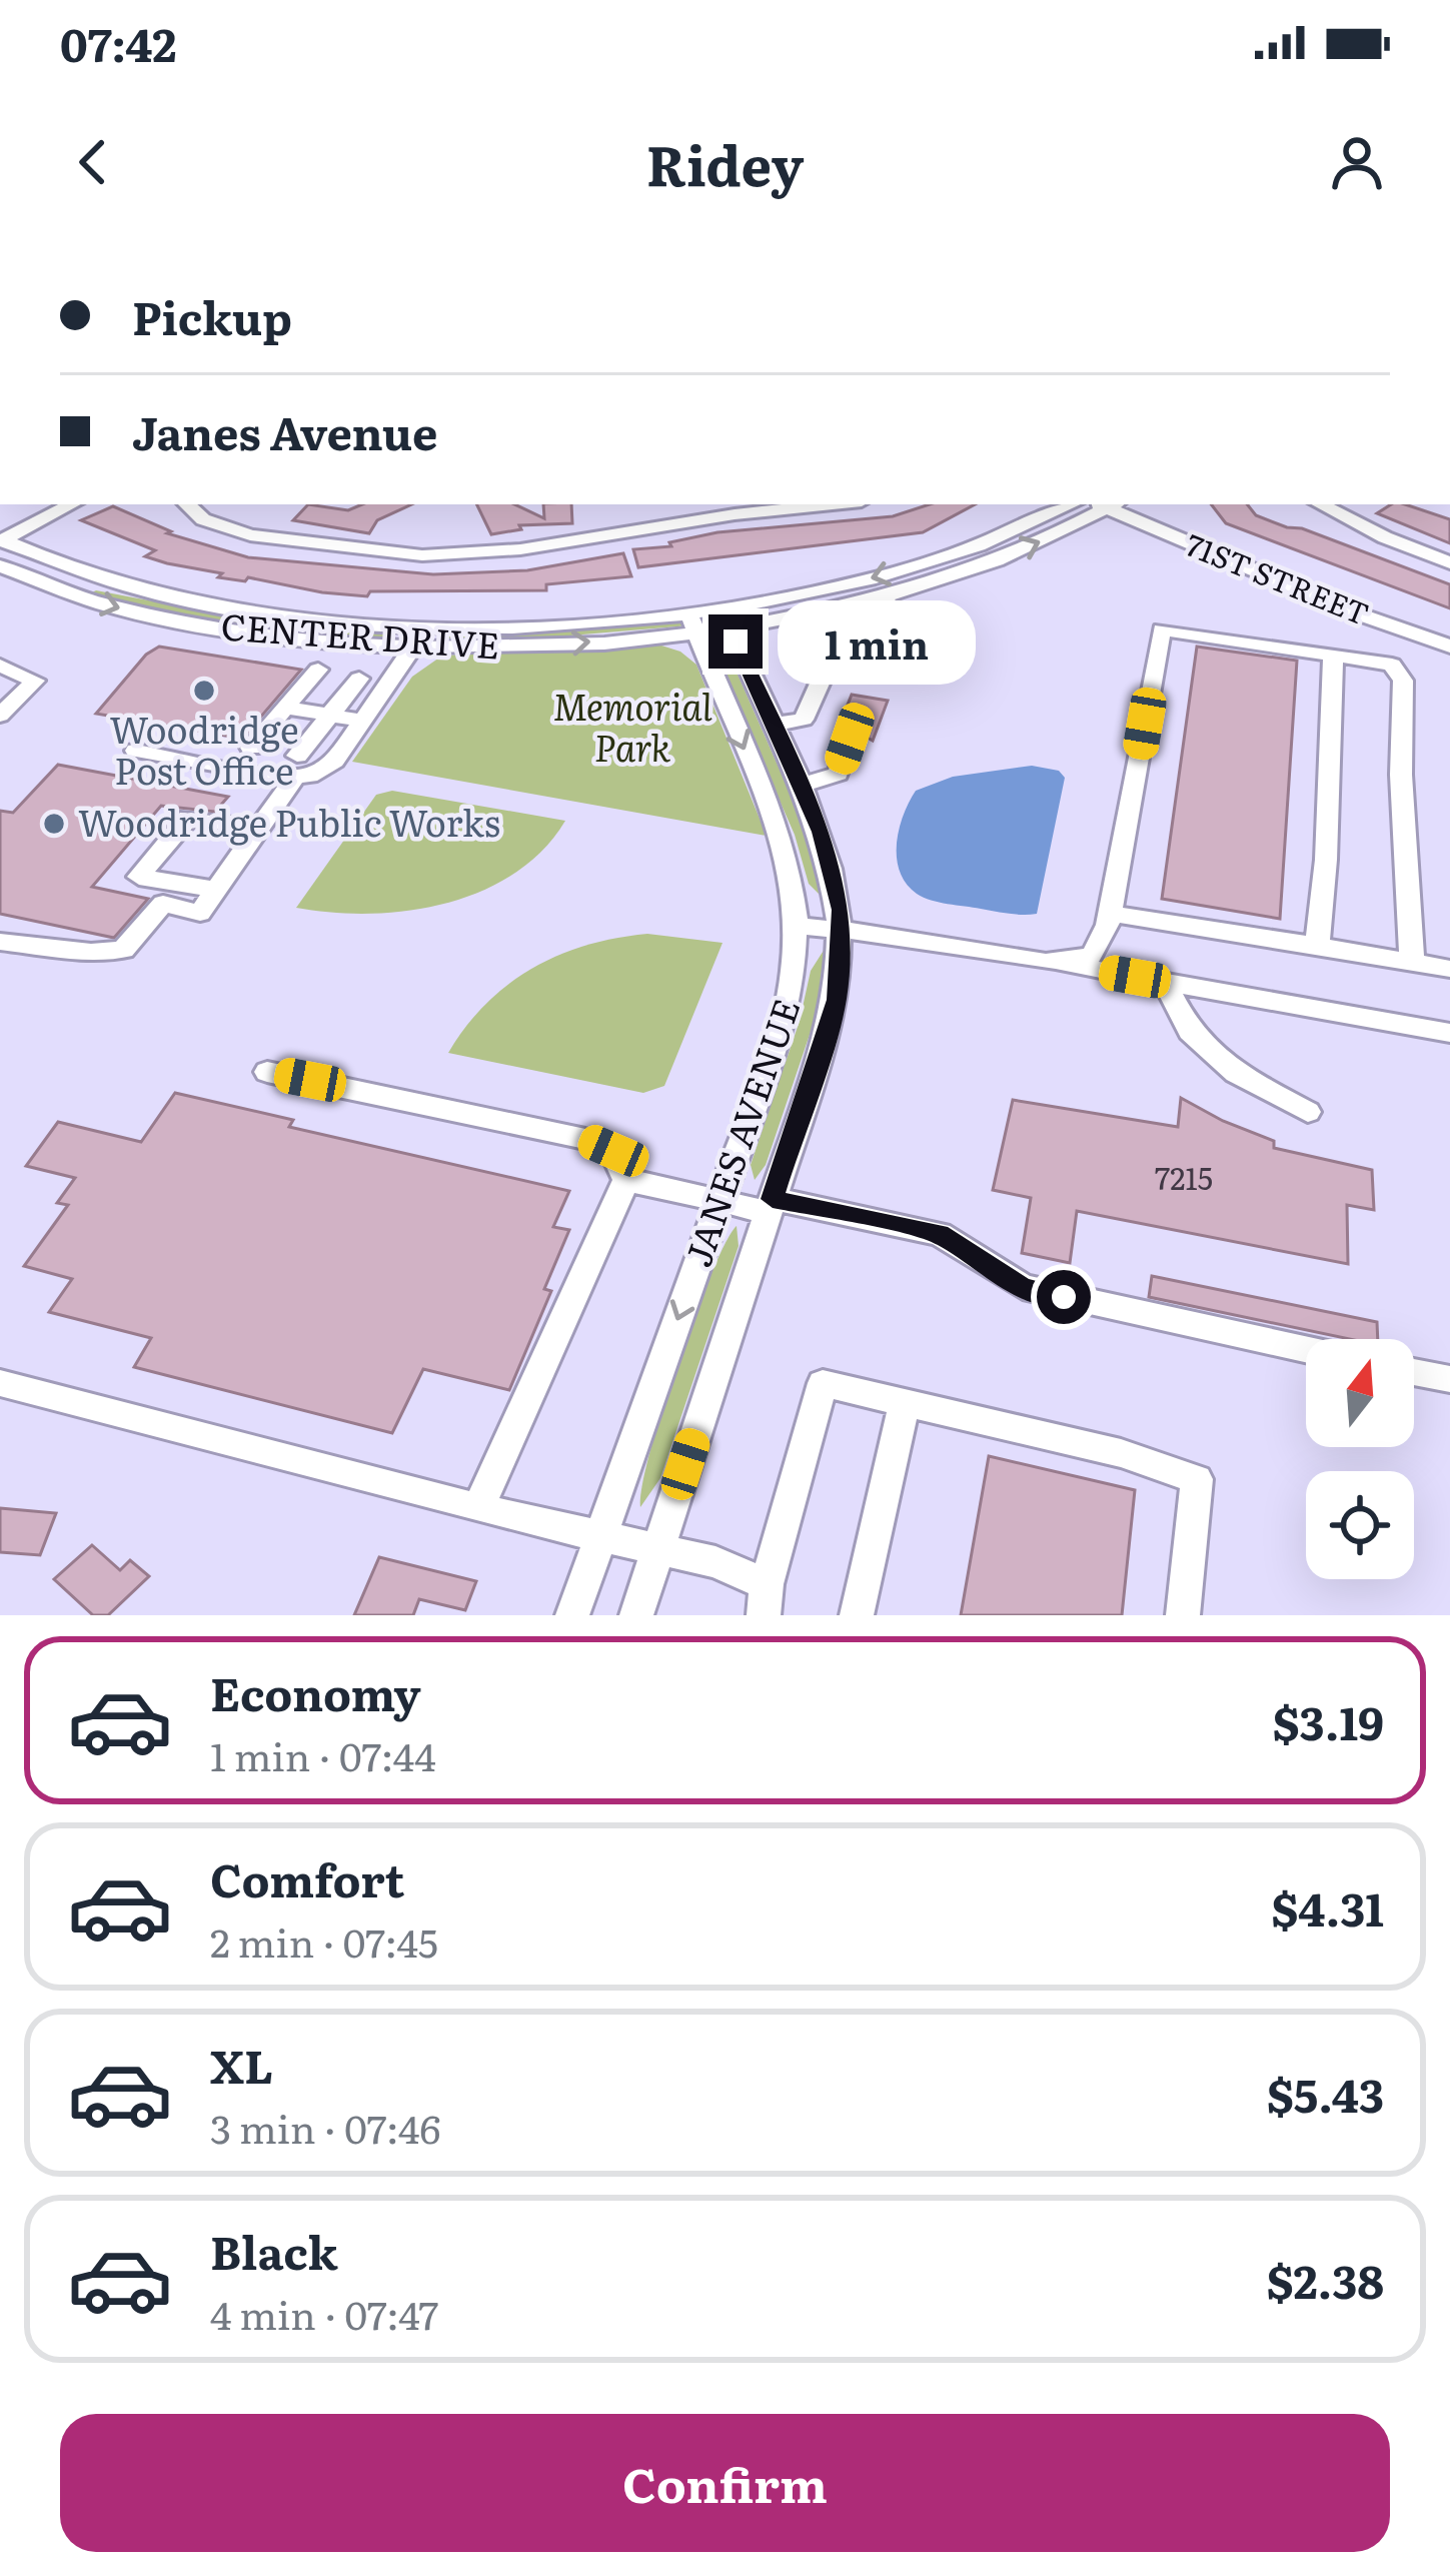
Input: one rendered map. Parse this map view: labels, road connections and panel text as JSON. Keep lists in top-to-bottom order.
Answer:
{
  "streets": {
    "street": ["71ST STREET", "CENTER DRIVE", "JANES AVENUE"]
  },
  "crossings": [
    ["CENTER DRIVE", "JANES AVENUE"]
  ],
  "parks": ["Memorial Park"],
  "places": ["Woodridge Post Office", "Woodridge Public Works"],
  "house_numbers": ["7215"],
  "north": "top",
  "page": {
    "status": "07:42",
    "header": "Ridey",
    "banner": ["Pickup", "Janes Avenue"],
    "bubble": "1 min",
    "list": [
      {
        "name": "Economy",
        "note": "1 min · 07:44",
        "value": "$3.19"
      },
      {
        "name": "Comfort",
        "note": "2 min · 07:45",
        "value": "$4.31"
      },
      {
        "name": "XL",
        "note": "3 min · 07:46",
        "value": "$5.43"
      },
      {
        "name": "Black",
        "note": "4 min · 07:47",
        "value": "$2.38"
      }
    ],
    "buttons": "Confirm"
  }
}
